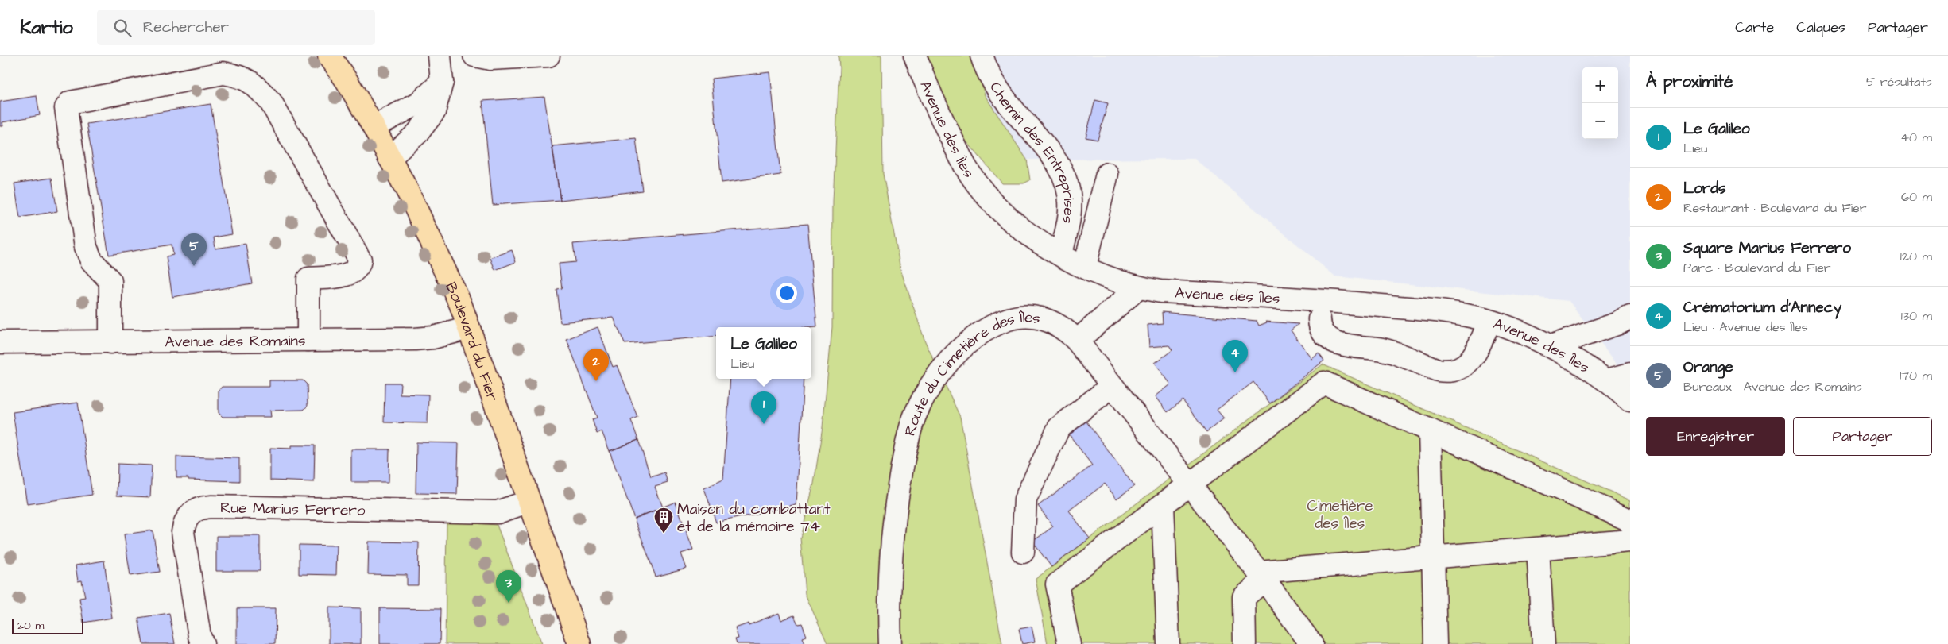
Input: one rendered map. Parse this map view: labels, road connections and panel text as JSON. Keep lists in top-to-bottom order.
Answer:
{
  "streets": {
    "main road": ["Boulevard du Fier"],
    "street": [
      "Avenue des Îles",
      "Chemin des Entreprises",
      "Avenue des Romains",
      "Route du Cimetière des Îles",
      "Rue Marius Ferrero"
    ]
  },
  "crossings": [
    ["Avenue des Îles", "Chemin des Entreprises"],
    ["Avenue des Romains", "Boulevard du Fier"],
    ["Boulevard du Fier", "Rue Marius Ferrero"]
  ],
  "parks": ["Cimetière des Îles"],
  "places": {
    "building": ["Maison du combattant et de la mémoire 74"]
  },
  "scale_bar": "20 m",
  "page": {
    "header": "Kartio",
    "search": "Rechercher",
    "nav": ["Carte", "Calques", "Partager"],
    "heading": ["À proximité", "5 résultats"],
    "map_buttons": ["+", "−"],
    "list": [
      {
        "mark": "1",
        "name": "Le Galileo",
        "note": "Lieu",
        "value": "40 m"
      },
      {
        "mark": "2",
        "name": "Lords",
        "note": "Restaurant · Boulevard du Fier",
        "value": "60 m"
      },
      {
        "mark": "3",
        "name": "Square Marius Ferrero",
        "note": "Parc · Boulevard du Fier",
        "value": "120 m"
      },
      {
        "mark": "4",
        "name": "Crématorium d'Annecy",
        "note": "Lieu · Avenue des Îles",
        "value": "130 m"
      },
      {
        "mark": "5",
        "name": "Orange",
        "note": "Bureaux · Avenue des Romains",
        "value": "170 m"
      }
    ],
    "pins": [
      "5",
      "4",
      "2",
      "1",
      "3"
    ],
    "popup": ["Le Galileo", "Lieu"],
    "buttons": ["Enregistrer", "Partager"],
    "scale": "20 m"
  }
}
